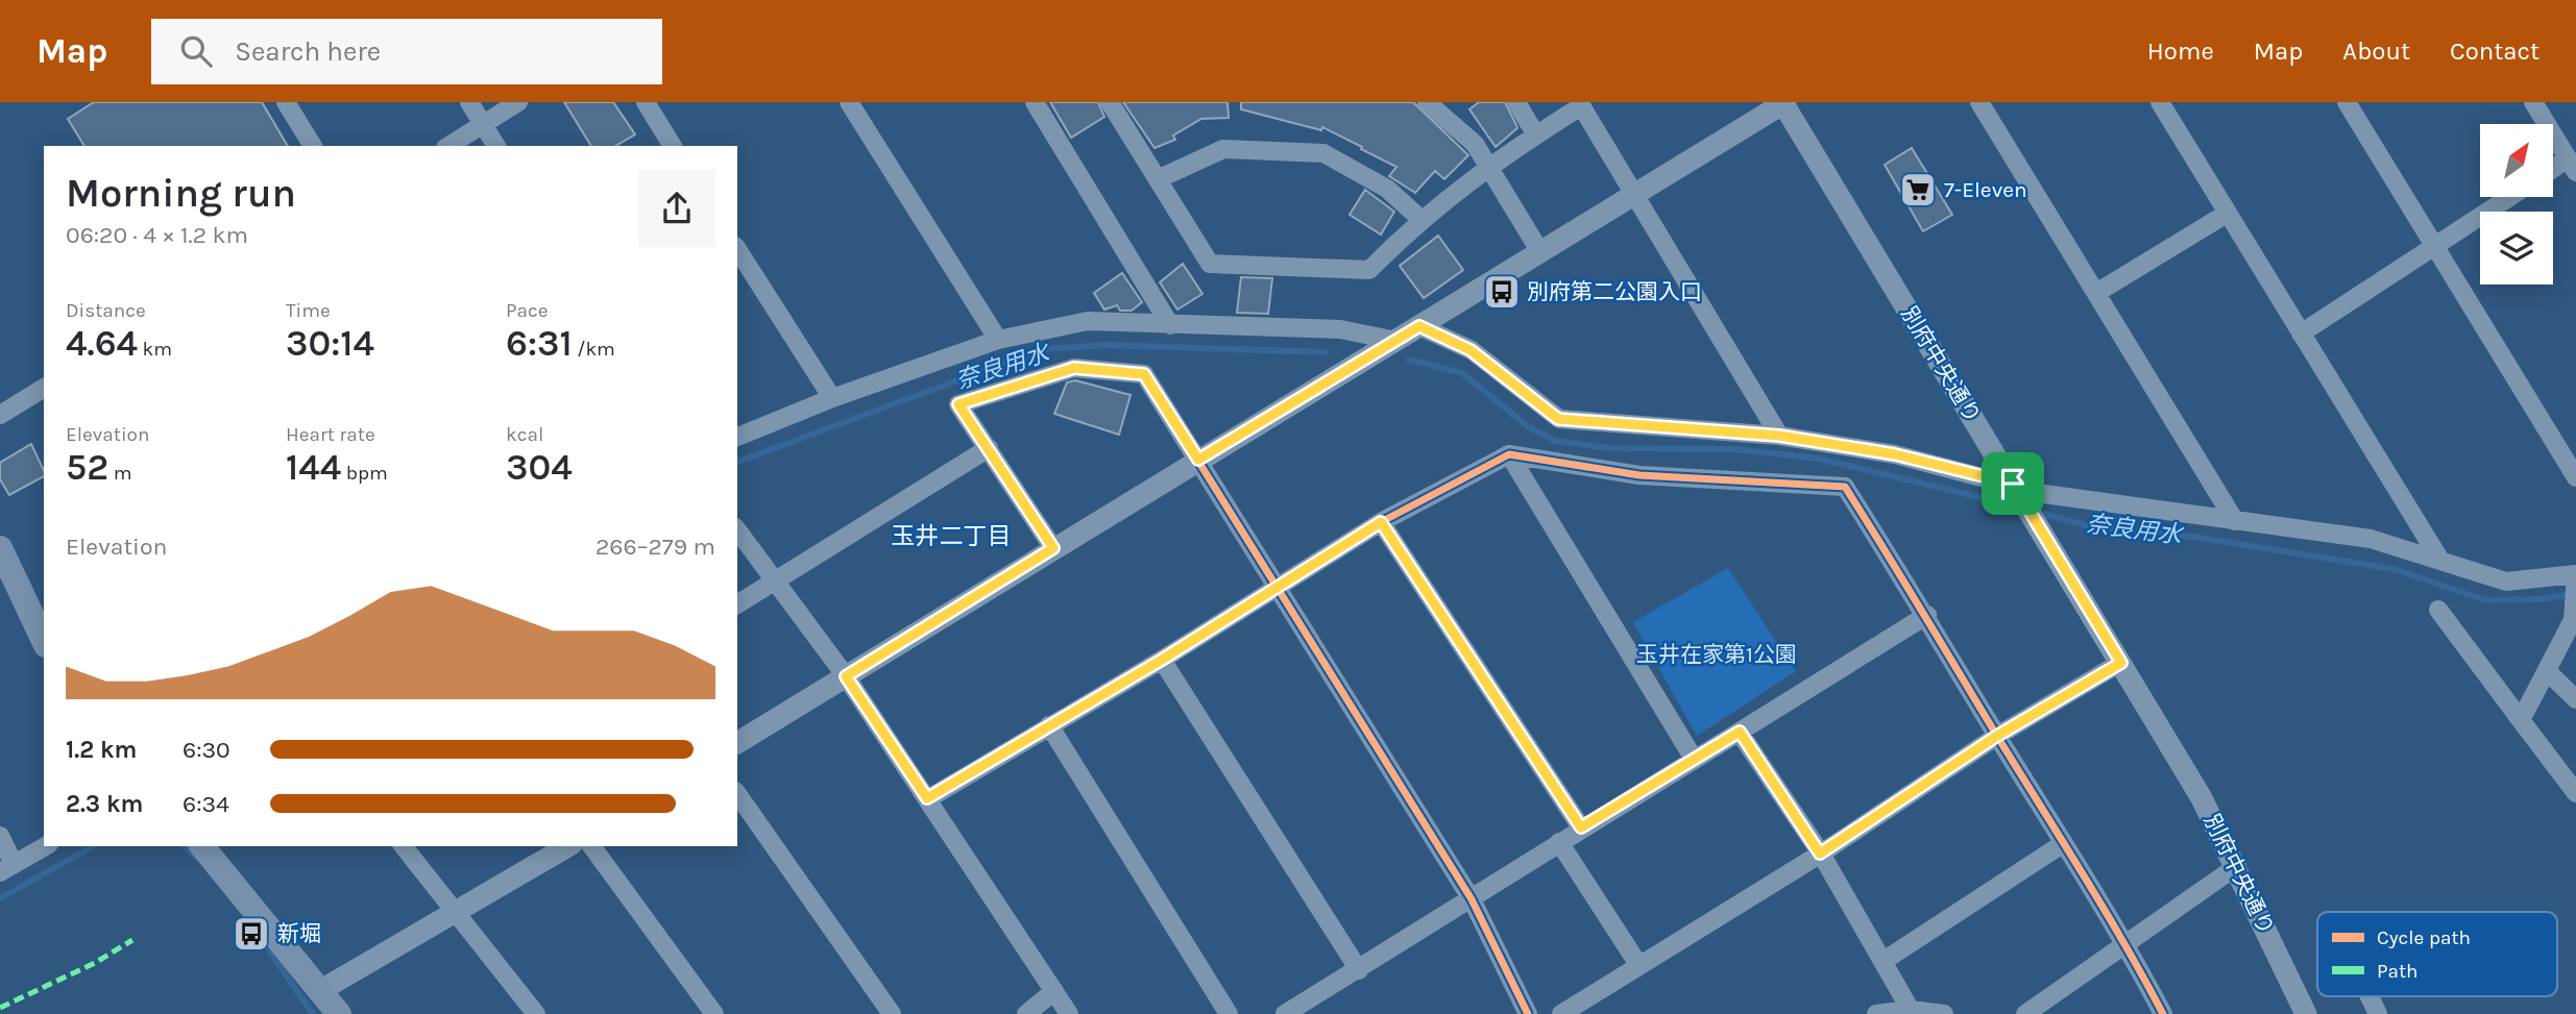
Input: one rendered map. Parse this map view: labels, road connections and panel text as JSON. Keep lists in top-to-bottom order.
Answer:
{
  "streets": {
    "street": ["別府中央通り"]
  },
  "districts": ["玉井二丁目"],
  "water": ["奈良用水"],
  "parks": ["玉井在家第1公園"],
  "places": {
    "supermarket": ["7-Eleven"],
    "bus stop": ["別府第二公園入口", "新堀"]
  },
  "legend": ["Cycle path", "Path"],
  "north": "top right",
  "page": {
    "header": "Map",
    "search": "Search here",
    "nav": [
      "Home",
      "Map",
      "About",
      "Contact"
    ],
    "heading": ["Morning run", "06:20 · 4 × 1.2 km"],
    "stats": [
      ["Distance", "4.64 km"],
      ["Time", "30:14"],
      ["Pace", "6:31 /km"],
      ["Elevation", "52 m"],
      ["Heart rate", "144 bpm"],
      ["kcal", "304"]
    ],
    "chart": ["Elevation", "266–279 m"],
    "list": [
      {
        "name": "1.2 km",
        "note": "6:30"
      },
      {
        "name": "2.3 km",
        "note": "6:34"
      }
    ]
  }
}
